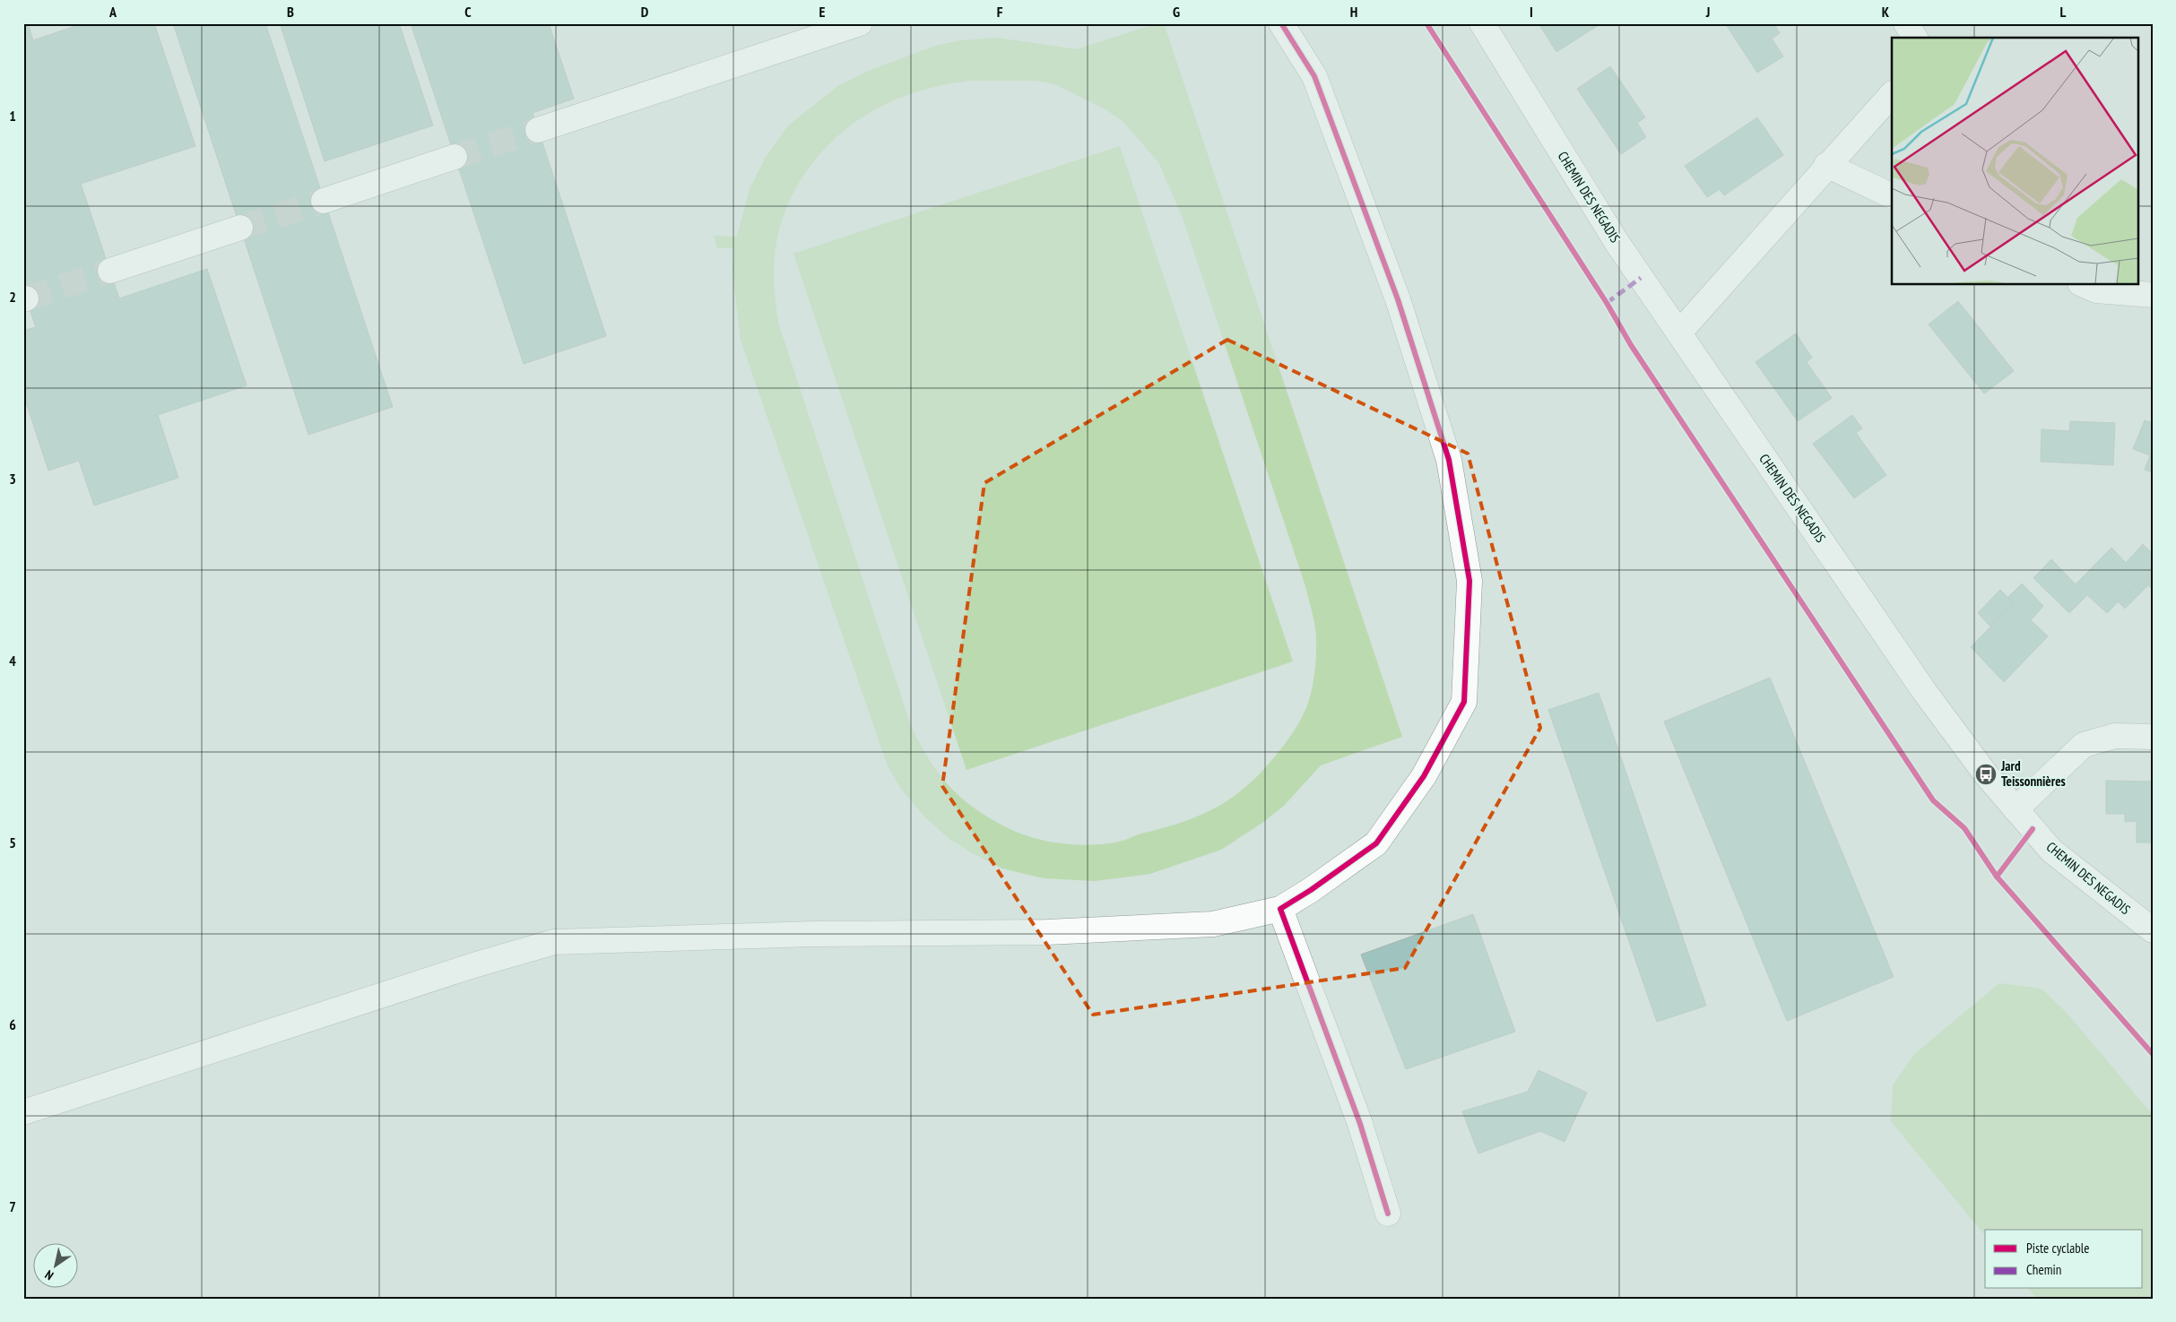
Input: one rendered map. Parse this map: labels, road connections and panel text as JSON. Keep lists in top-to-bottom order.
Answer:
{
  "streets": {
    "street": ["CHEMIN DES NEGADIS"]
  },
  "places": {
    "bus stop": ["Jard Teissonnières"]
  },
  "legend": ["Piste cyclable", "Chemin"],
  "north": "bottom left",
  "grid": {
    "columns": [
      "A",
      "B",
      "C",
      "D",
      "E",
      "F",
      "G",
      "H",
      "I",
      "J",
      "K",
      "L"
    ],
    "rows": [
      "1",
      "2",
      "3",
      "4",
      "5",
      "6",
      "7"
    ]
  }
}
